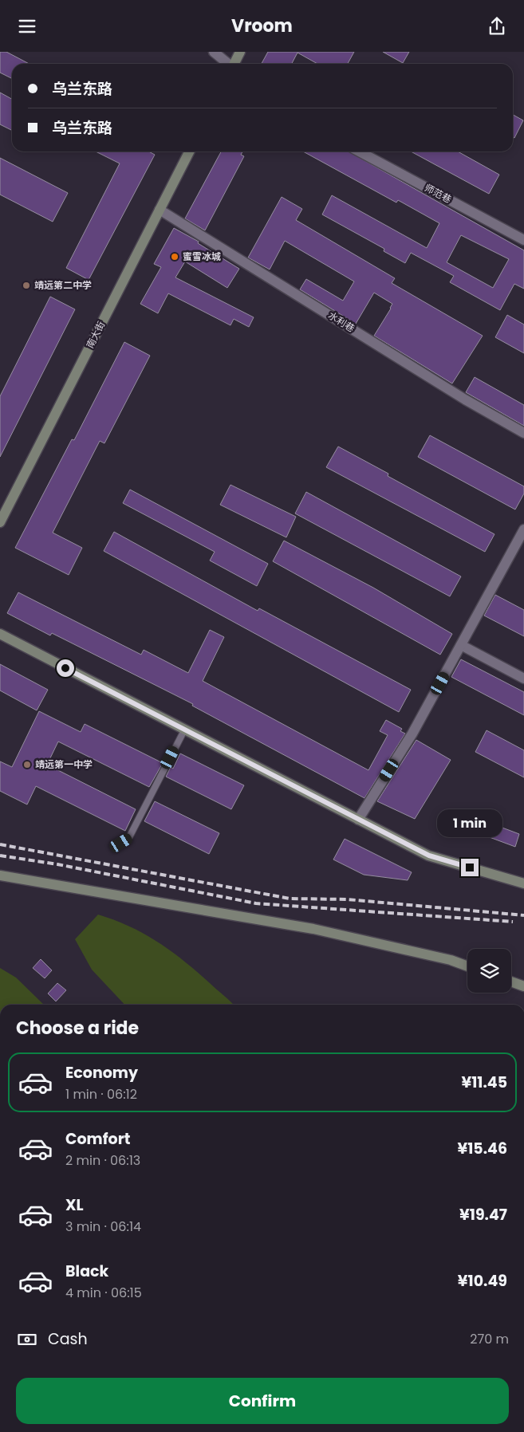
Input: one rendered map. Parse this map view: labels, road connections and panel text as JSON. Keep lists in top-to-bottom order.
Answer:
{
  "streets": {
    "main road": ["南大街"],
    "street": ["师范巷", "水利巷"]
  },
  "crossings": [
    ["水利巷", "南大街"]
  ],
  "places": ["蜜雪冰城", "靖远第二中学", "靖远第一中学"],
  "page": {
    "header": "Vroom",
    "banner": ["乌兰东路", "乌兰东路"],
    "bubble": "1 min",
    "heading": "Choose a ride",
    "list": [
      {
        "name": "Economy",
        "note": "1 min · 06:12",
        "value": "¥11.45"
      },
      {
        "name": "Comfort",
        "note": "2 min · 06:13",
        "value": "¥15.46"
      },
      {
        "name": "XL",
        "note": "3 min · 06:14",
        "value": "¥19.47"
      },
      {
        "name": "Black",
        "note": "4 min · 06:15",
        "value": "¥10.49"
      }
    ],
    "pay": ["Cash", "270 m"],
    "buttons": "Confirm"
  }
}
